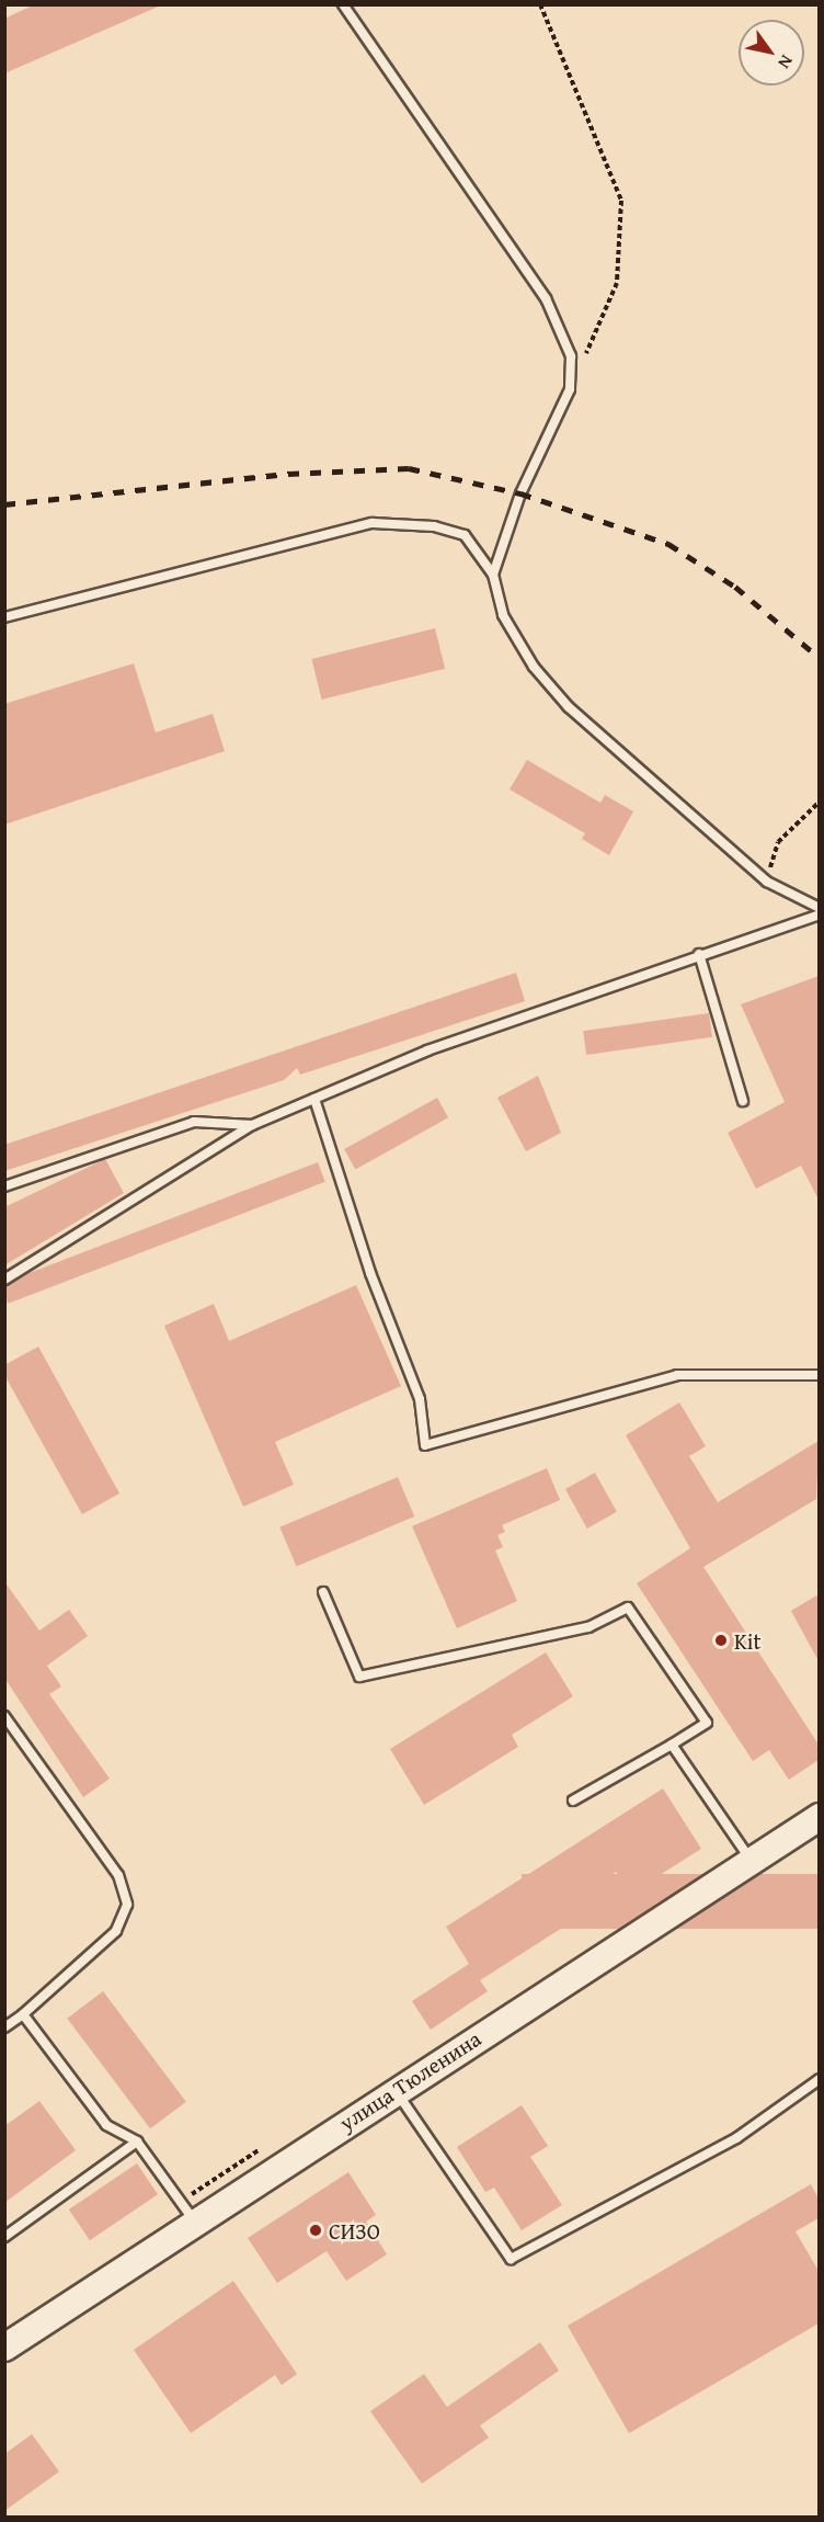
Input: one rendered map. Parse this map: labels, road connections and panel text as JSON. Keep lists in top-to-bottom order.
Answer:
{
  "streets": {
    "main road": ["улица Тюленина"]
  },
  "places": ["Kit", "СИЗО"],
  "north": "bottom right"
}
